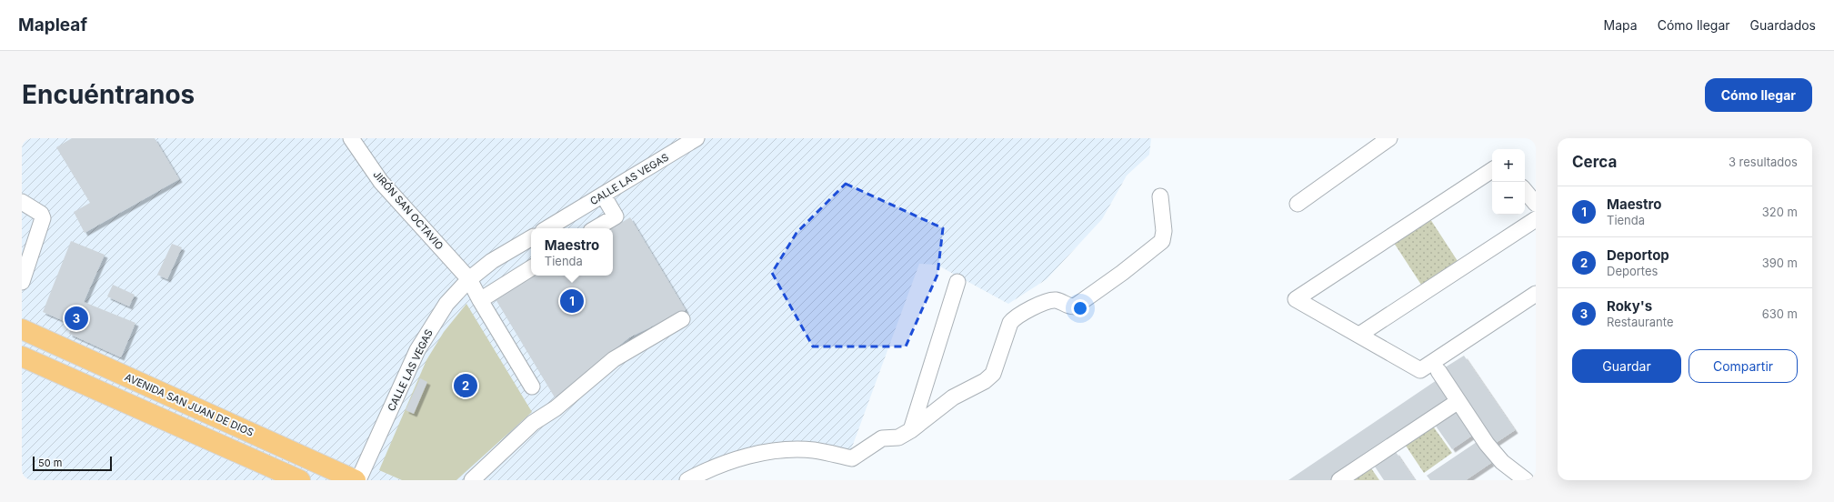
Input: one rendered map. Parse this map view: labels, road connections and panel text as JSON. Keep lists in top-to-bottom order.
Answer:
{
  "streets": {
    "main road": ["AVENIDA SAN JUAN DE DIOS"],
    "street": ["CALLE LAS VEGAS", "JIRÓN SAN OCTAVIO"]
  },
  "crossings": [
    ["CALLE LAS VEGAS", "JIRÓN SAN OCTAVIO"],
    ["CALLE LAS VEGAS", "AVENIDA SAN JUAN DE DIOS"]
  ],
  "scale_bar": "50 m",
  "page": {
    "header": "Mapleaf",
    "nav": ["Mapa", "Cómo llegar", "Guardados"],
    "buttons": [
      "Cómo llegar",
      ["Guardar", "Compartir"]
    ],
    "title": "Encuéntranos",
    "heading": ["Cerca", "3 resultados"],
    "map_buttons": ["+", "−"],
    "list": [
      {
        "mark": "1",
        "name": "Maestro",
        "note": "Tienda",
        "value": "320 m"
      },
      {
        "mark": "2",
        "name": "Deportop",
        "note": "Deportes",
        "value": "390 m"
      },
      {
        "mark": "3",
        "name": "Roky's",
        "note": "Restaurante",
        "value": "630 m"
      }
    ],
    "popup": ["Maestro", "Tienda"],
    "pins": ["1", "3", "2"],
    "scale": "50 m"
  }
}
